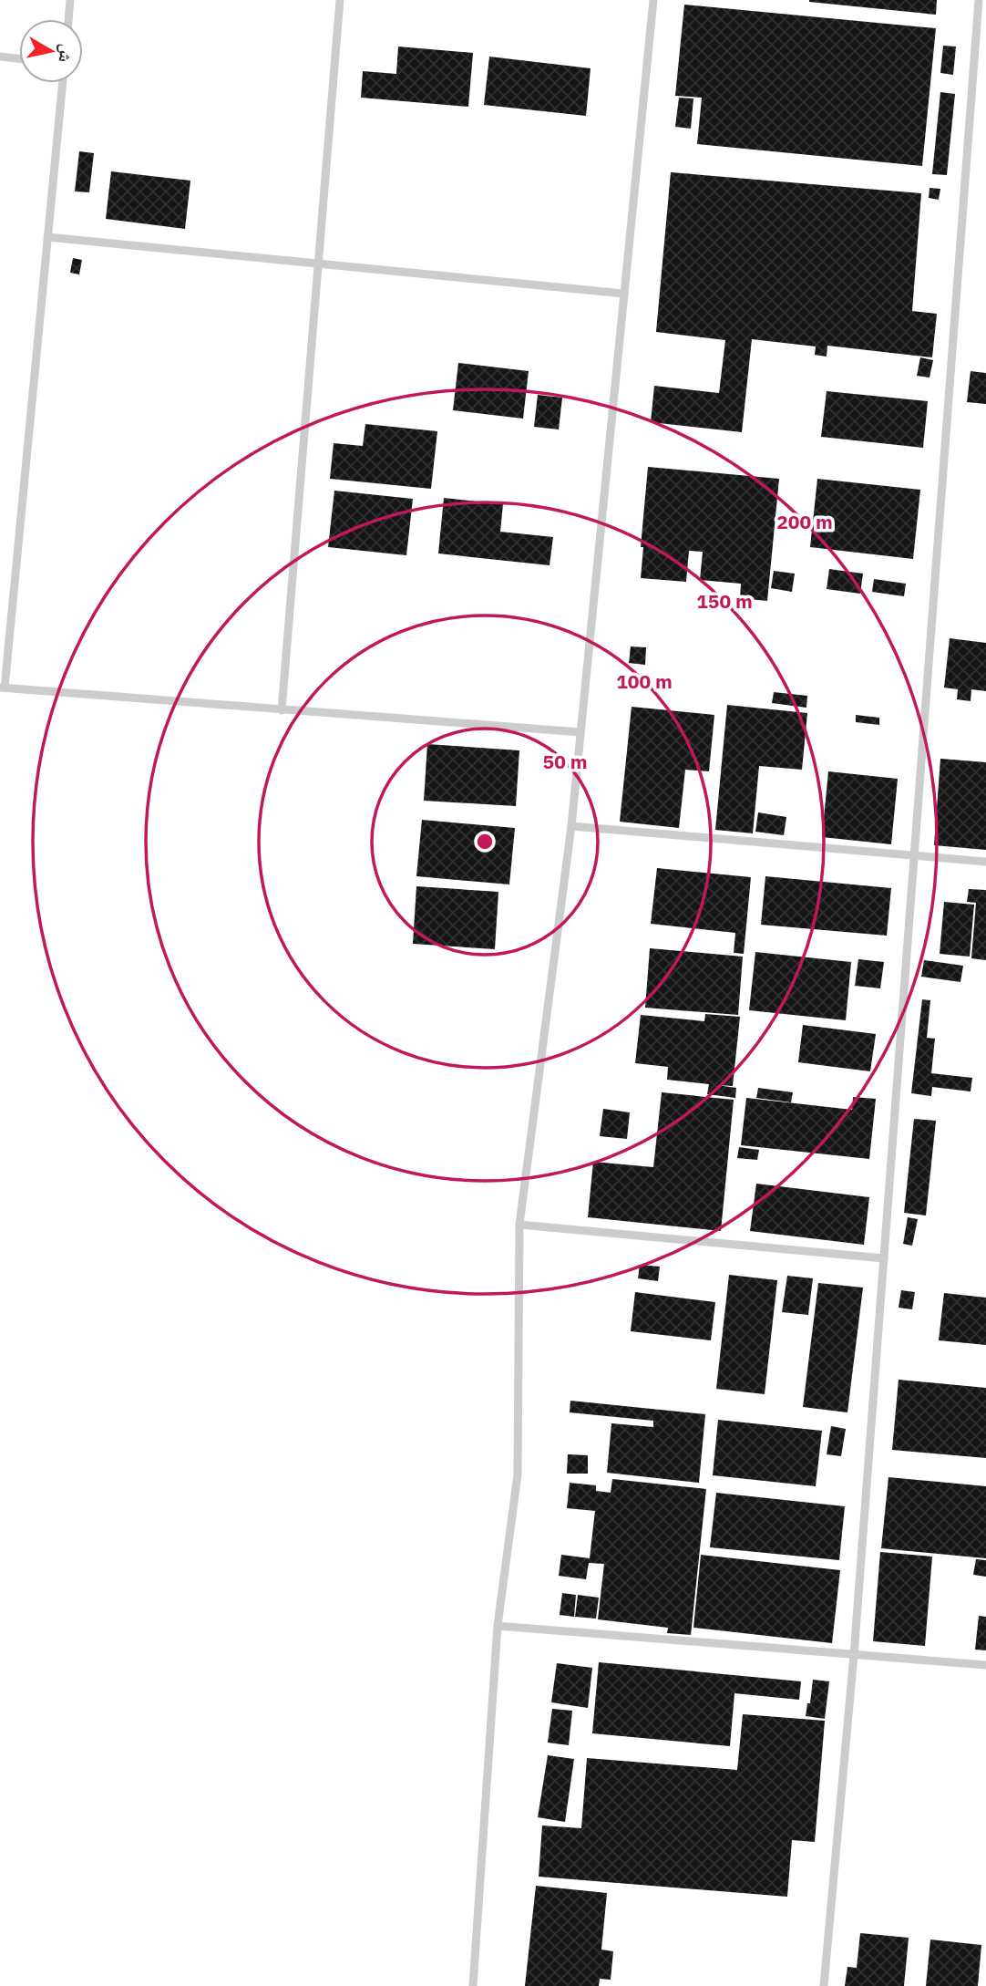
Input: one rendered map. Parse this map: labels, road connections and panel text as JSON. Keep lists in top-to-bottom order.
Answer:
{
  "north": "right",
  "rings": [
    "200 m",
    "150 m",
    "100 m",
    "50 m"
  ]
}
